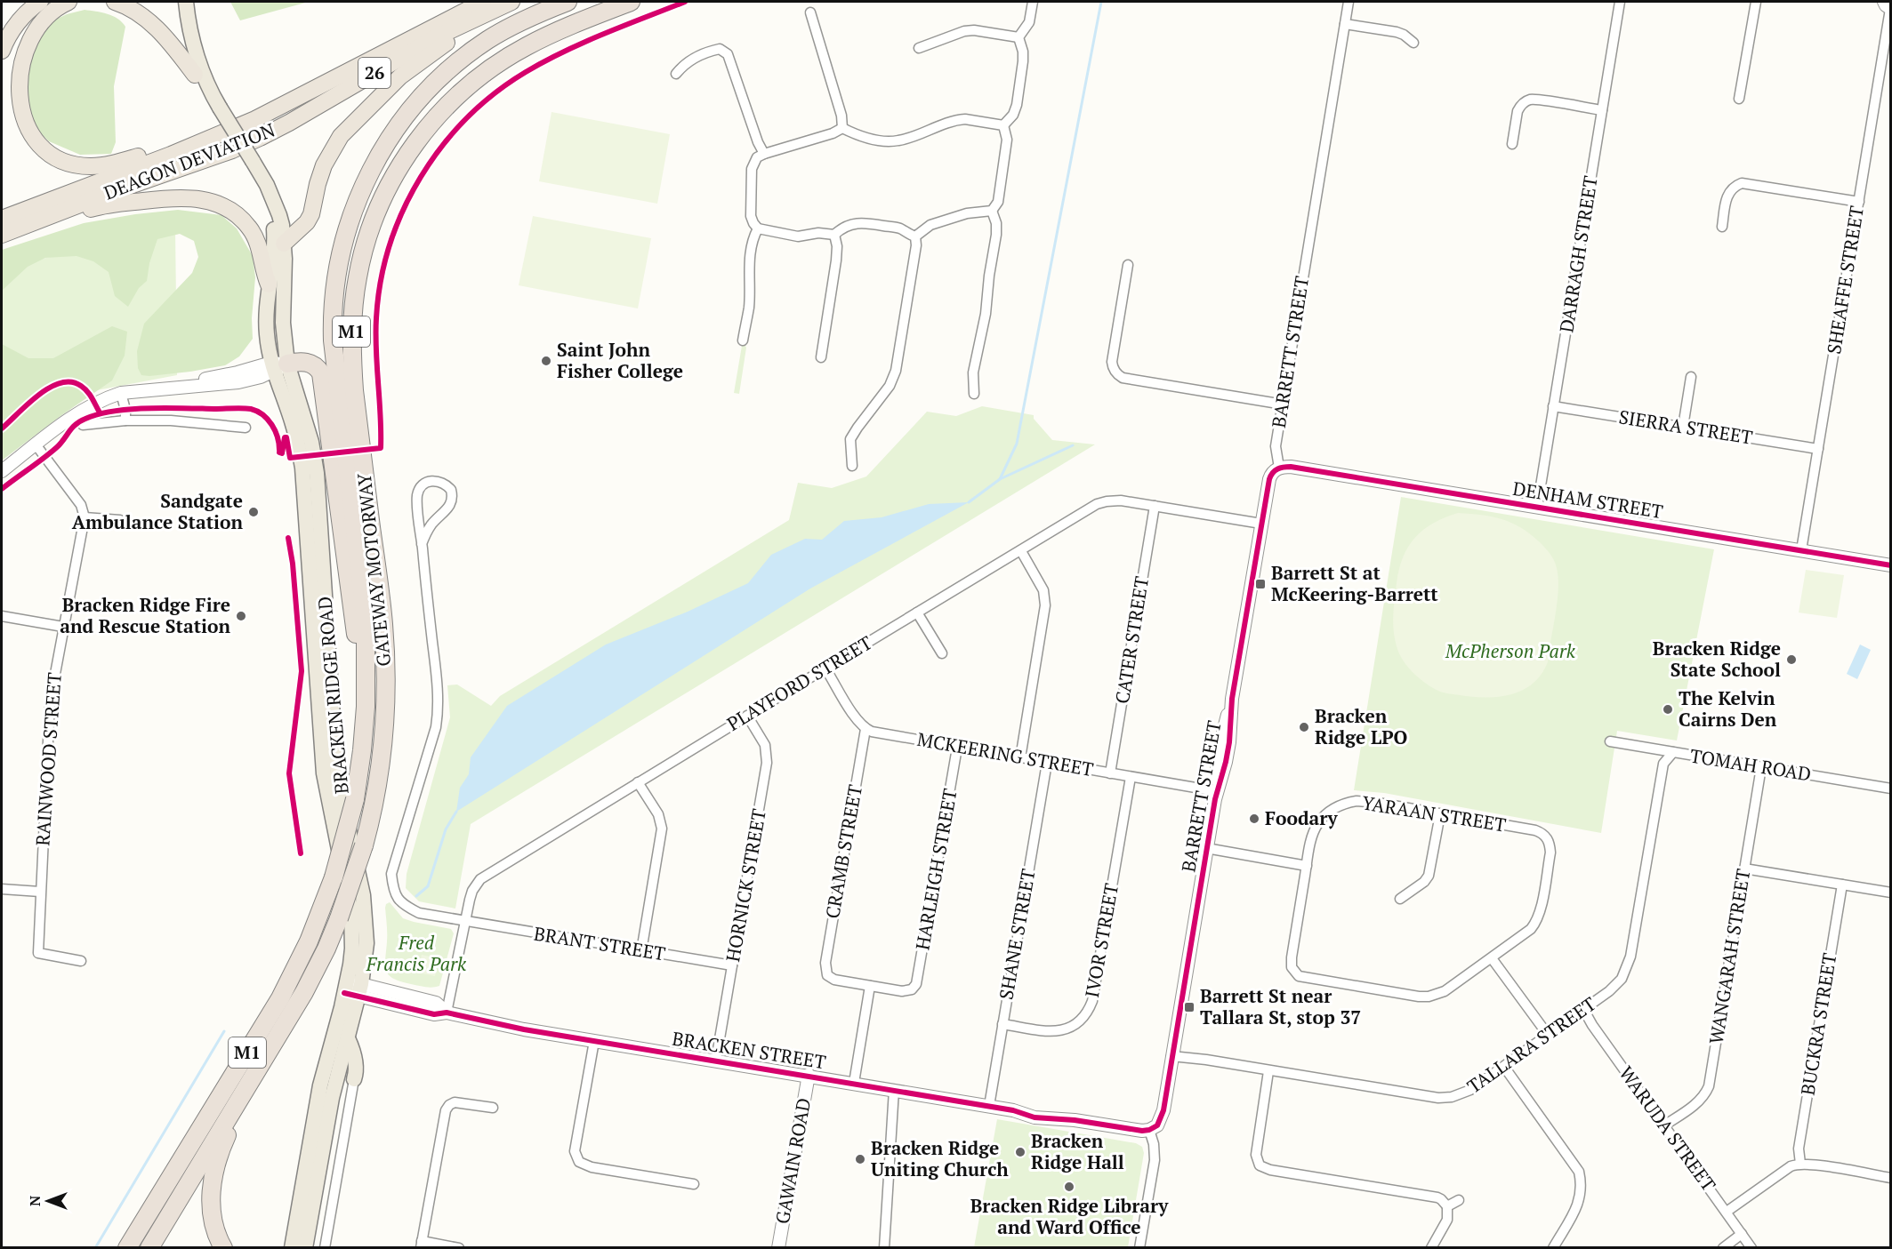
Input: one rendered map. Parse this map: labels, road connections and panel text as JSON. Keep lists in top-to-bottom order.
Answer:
{
  "streets": {
    "highway": [
      "26",
      "DEAGON DEVIATION",
      "M1",
      "GATEWAY MOTORWAY"
    ],
    "main road": ["BRACKEN RIDGE ROAD"],
    "street": [
      "DARRAGH STREET",
      "SHEAFFE STREET",
      "BARRETT STREET",
      "SIERRA STREET",
      "DENHAM STREET",
      "CATER STREET",
      "PLAYFORD STREET",
      "MCKEERING STREET",
      "RAINWOOD STREET",
      "TOMAH ROAD",
      "YARAAN STREET",
      "CRAMB STREET",
      "HARLEIGH STREET",
      "HORNICK STREET",
      "SHANE STREET",
      "IVOR STREET",
      "BRANT STREET",
      "WANGARAH STREET",
      "BUCKRA STREET",
      "TALLARA STREET",
      "BRACKEN STREET",
      "WARUDA STREET",
      "GAWAIN ROAD"
    ]
  },
  "crossings": [
    ["DARRAGH STREET", "SIERRA STREET"],
    ["DARRAGH STREET", "DENHAM STREET"],
    ["SHEAFFE STREET", "SIERRA STREET"],
    ["SHEAFFE STREET", "DENHAM STREET"],
    ["BARRETT STREET", "DENHAM STREET"],
    ["BARRETT STREET", "PLAYFORD STREET"],
    ["BARRETT STREET", "MCKEERING STREET"],
    ["BARRETT STREET", "TALLARA STREET"],
    ["BARRETT STREET", "BRACKEN STREET"],
    ["CATER STREET", "PLAYFORD STREET"],
    ["CATER STREET", "MCKEERING STREET"],
    ["PLAYFORD STREET", "HORNICK STREET"],
    ["PLAYFORD STREET", "BRANT STREET"],
    ["PLAYFORD STREET", "BRACKEN STREET"],
    ["BRACKEN RIDGE ROAD", "BRACKEN STREET"],
    ["MCKEERING STREET", "CRAMB STREET"],
    ["MCKEERING STREET", "HARLEIGH STREET"],
    ["MCKEERING STREET", "SHANE STREET"],
    ["MCKEERING STREET", "IVOR STREET"],
    ["TOMAH ROAD", "WANGARAH STREET"],
    ["TOMAH ROAD", "TALLARA STREET"],
    ["CRAMB STREET", "HARLEIGH STREET"],
    ["HORNICK STREET", "BRANT STREET"],
    ["HORNICK STREET", "BRACKEN STREET"],
    ["SHANE STREET", "IVOR STREET"],
    ["SHANE STREET", "BRACKEN STREET"],
    ["WANGARAH STREET", "WARUDA STREET"],
    ["TALLARA STREET", "WARUDA STREET"],
    ["BRACKEN STREET", "GAWAIN ROAD"]
  ],
  "parks": ["McPherson Park", "Fred Francis Park"],
  "places": {
    "other": [
      "Saint John Fisher College",
      "Sandgate Ambulance Station",
      "Bracken Ridge Fire and Rescue Station",
      "Bracken Ridge State School",
      "The Kelvin Cairns Den",
      "Bracken Ridge LPO",
      "Foodary",
      "Bracken Ridge Hall",
      "Bracken Ridge Uniting Church",
      "Bracken Ridge Library and Ward Office"
    ],
    "transit": ["Barrett St at McKeering-Barrett", "Barrett St near Tallara St, stop 37"]
  },
  "north": "left"
}
